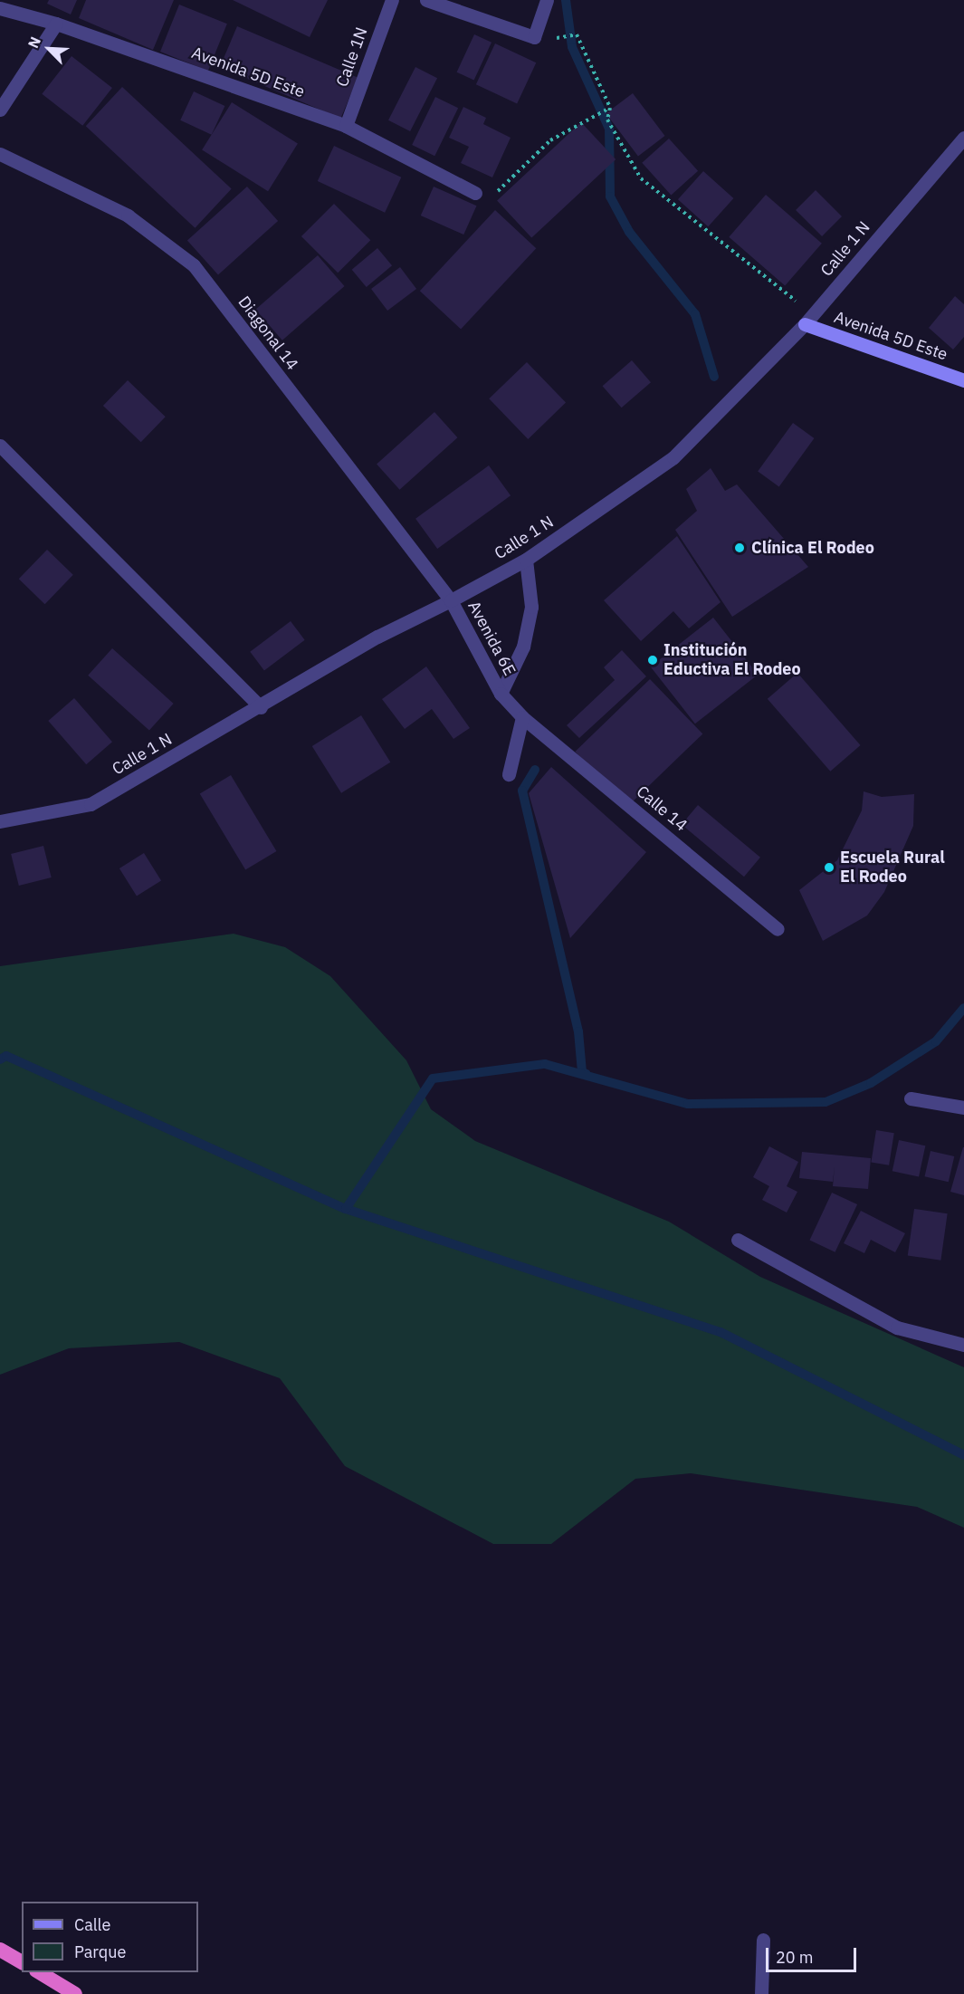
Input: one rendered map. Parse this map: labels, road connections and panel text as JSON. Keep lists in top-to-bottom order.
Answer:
{
  "streets": {
    "main road": ["Avenida 5D Este"],
    "street": [
      "Calle 1N",
      "Calle 1 N",
      "Diagonal 14",
      "Avenida 6E",
      "Calle 14"
    ]
  },
  "crossings": [
    ["Calle 1N", "Avenida 5D Este"],
    ["Avenida 5D Este", "Calle 1 N"],
    ["Calle 1 N", "Diagonal 14"],
    ["Calle 1 N", "Avenida 6E"],
    ["Diagonal 14", "Avenida 6E"],
    ["Avenida 6E", "Calle 14"]
  ],
  "places": ["Clínica El Rodeo", "Institución Eductiva El Rodeo", "Escuela Rural El Rodeo"],
  "legend": ["Calle", "Parque"],
  "scale_bar": "20 m",
  "north": "top left"
}
